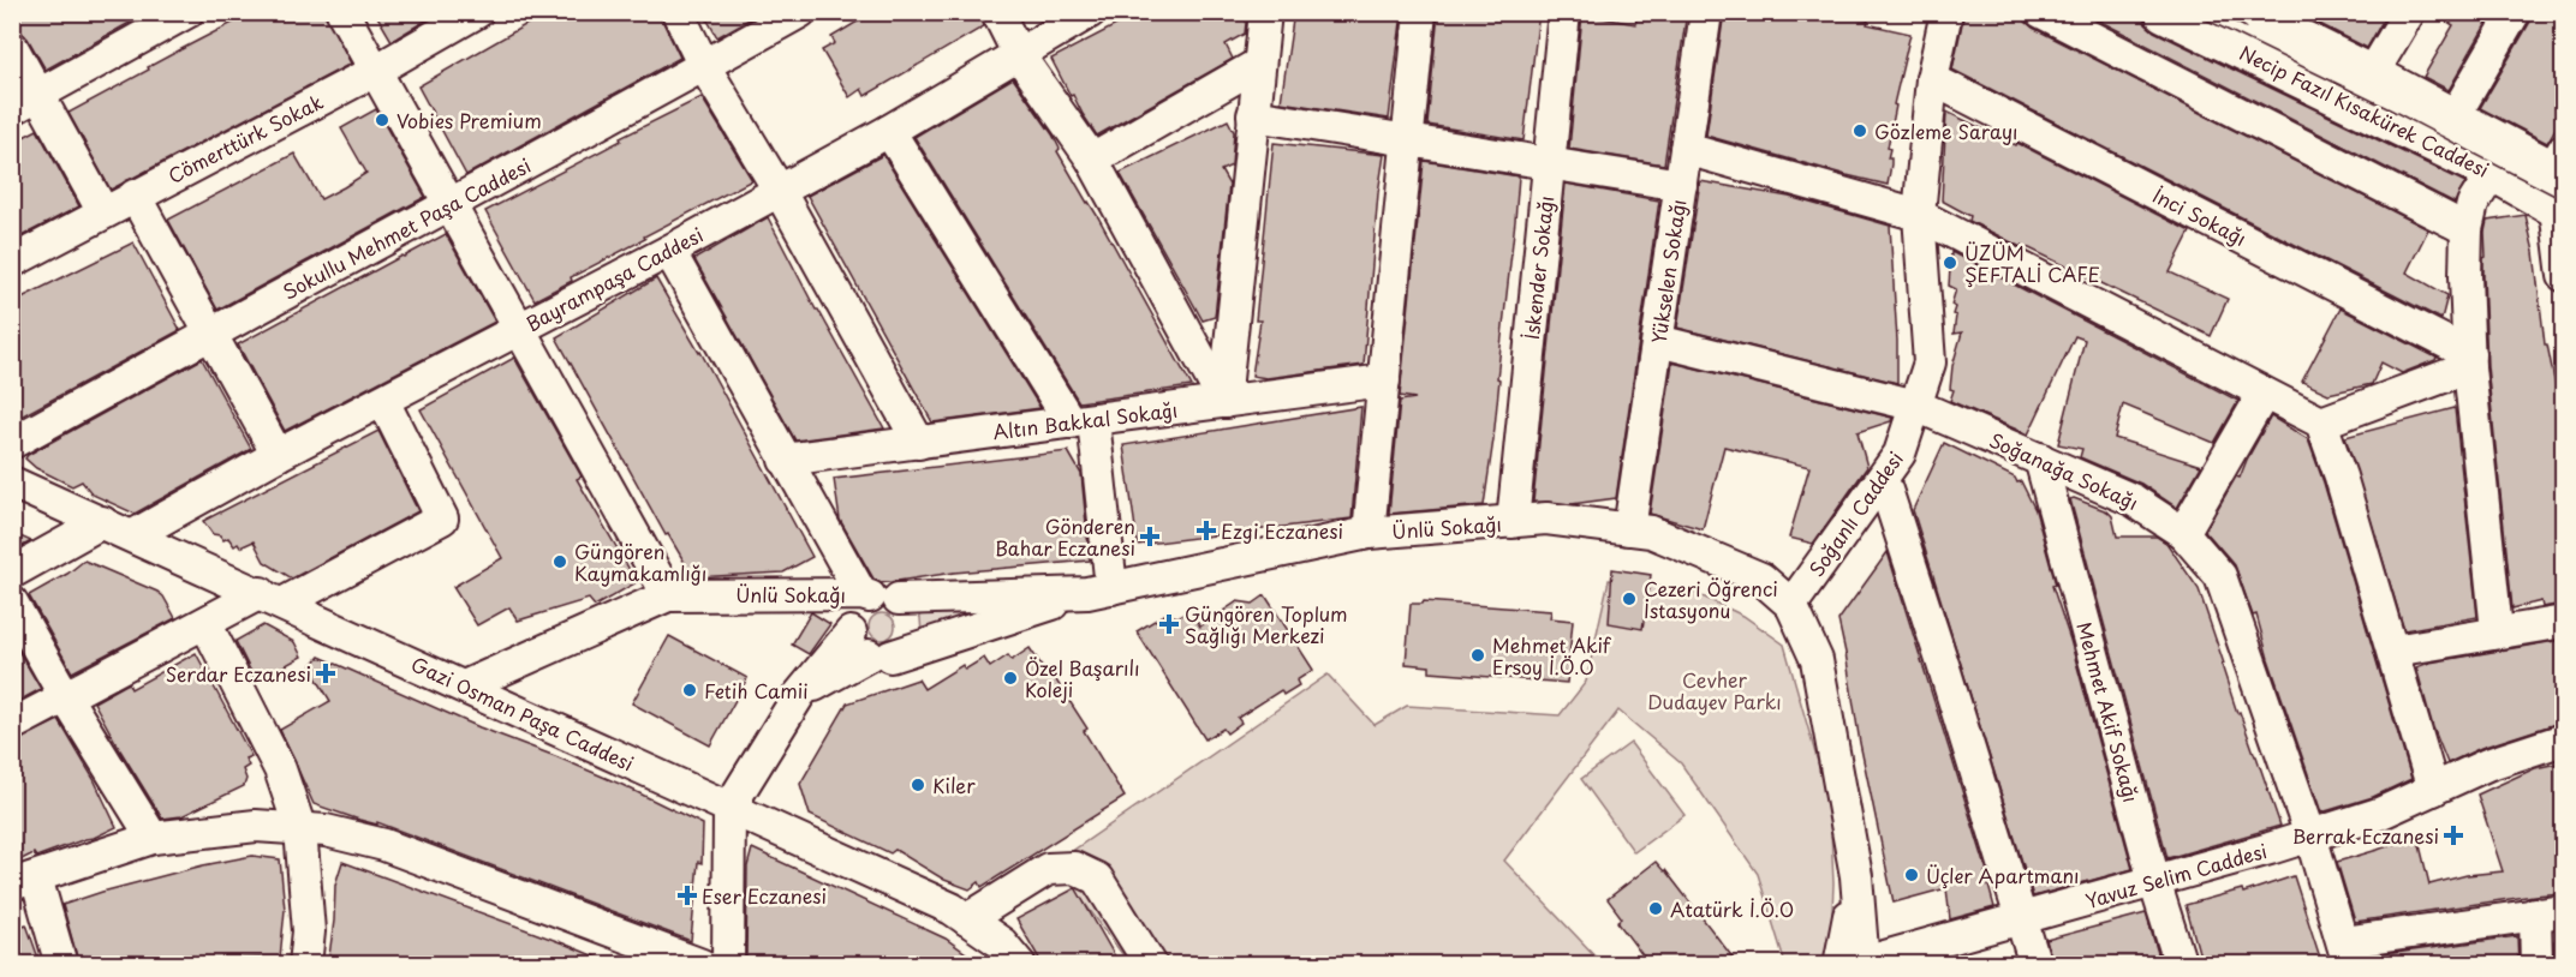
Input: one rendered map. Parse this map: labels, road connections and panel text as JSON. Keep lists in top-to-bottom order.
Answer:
{
  "streets": {
    "main road": ["Necip Fazıl Kısakürek Caddesi"],
    "street": [
      "Cömerttürk Sokak",
      "İnci Sokağı",
      "Sokullu Mehmet Paşa Caddesi",
      "İskender Sokağı",
      "Yükselen Sokağı",
      "Bayrampaşa Caddesi",
      "Altın Bakkal Sokağı",
      "Soğanağa Sokağı",
      "Soğanlı Caddesi",
      "Ünlü Sokağı",
      "Mehmet Akif Sokağı",
      "Gazi Osman Paşa Caddesi",
      "Yavuz Selim Caddesi"
    ]
  },
  "crossings": [
    ["İnci Sokağı", "Soğanlı Caddesi"],
    ["İskender Sokağı", "Ünlü Sokağı"],
    ["Yükselen Sokağı", "Soğanağa Sokağı"],
    ["Yükselen Sokağı", "Ünlü Sokağı"],
    ["Bayrampaşa Caddesi", "Gazi Osman Paşa Caddesi"],
    ["Soğanağa Sokağı", "Soğanlı Caddesi"],
    ["Soğanağa Sokağı", "Mehmet Akif Sokağı"],
    ["Soğanağa Sokağı", "Yavuz Selim Caddesi"],
    ["Soğanlı Caddesi", "Ünlü Sokağı"],
    ["Mehmet Akif Sokağı", "Yavuz Selim Caddesi"]
  ],
  "parks": ["Cevher Dudayev Parkı"],
  "places": {
    "other": [
      "Vobies Premium",
      "Gözleme Sarayı",
      "ÜZÜM ŞEFTALİ CAFE",
      "Güngören Kaymakamlığı",
      "Cezeri Öğrenci İstasyonu",
      "Mehmet Akif Ersoy İ.Ö.O",
      "Özel Başarılı Koleji",
      "Fetih Camii",
      "Kiler",
      "Üçler Apartmanı",
      "Atatürk İ.Ö.O"
    ],
    "health": [
      "Ezgi Eczanesi",
      "Gönderen Bahar Eczanesi",
      "Güngören Toplum Sağlığı Merkezi",
      "Serdar Eczanesi",
      "Berrak Eczanesi",
      "Eser Eczanesi"
    ]
  }
}
